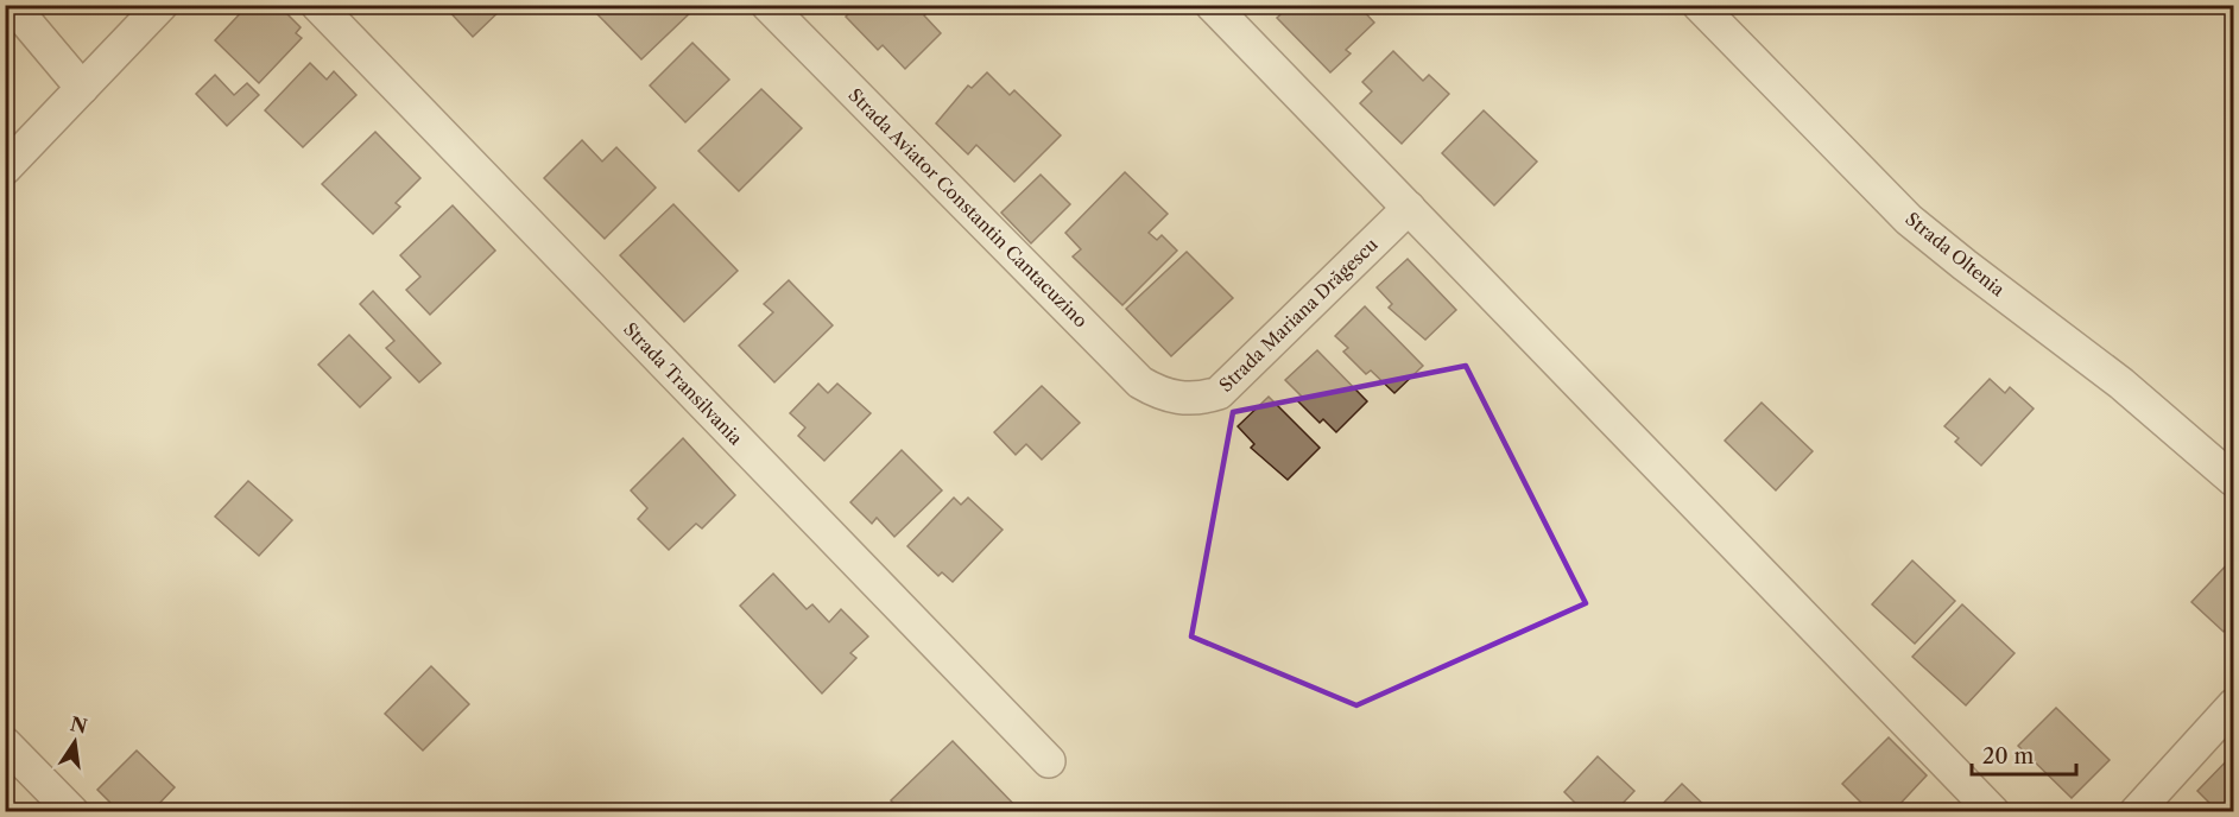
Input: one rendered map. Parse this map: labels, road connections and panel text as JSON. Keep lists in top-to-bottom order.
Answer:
{
  "streets": {
    "street": [
      "Strada Aviator Constantin Cantacuzino",
      "Strada Oltenia",
      "Strada Mariana Drăgescu",
      "Strada Transilvania"
    ]
  },
  "crossings": [
    ["Strada Aviator Constantin Cantacuzino", "Strada Mariana Drăgescu"]
  ],
  "scale_bar": "20 m",
  "north": "top"
}
